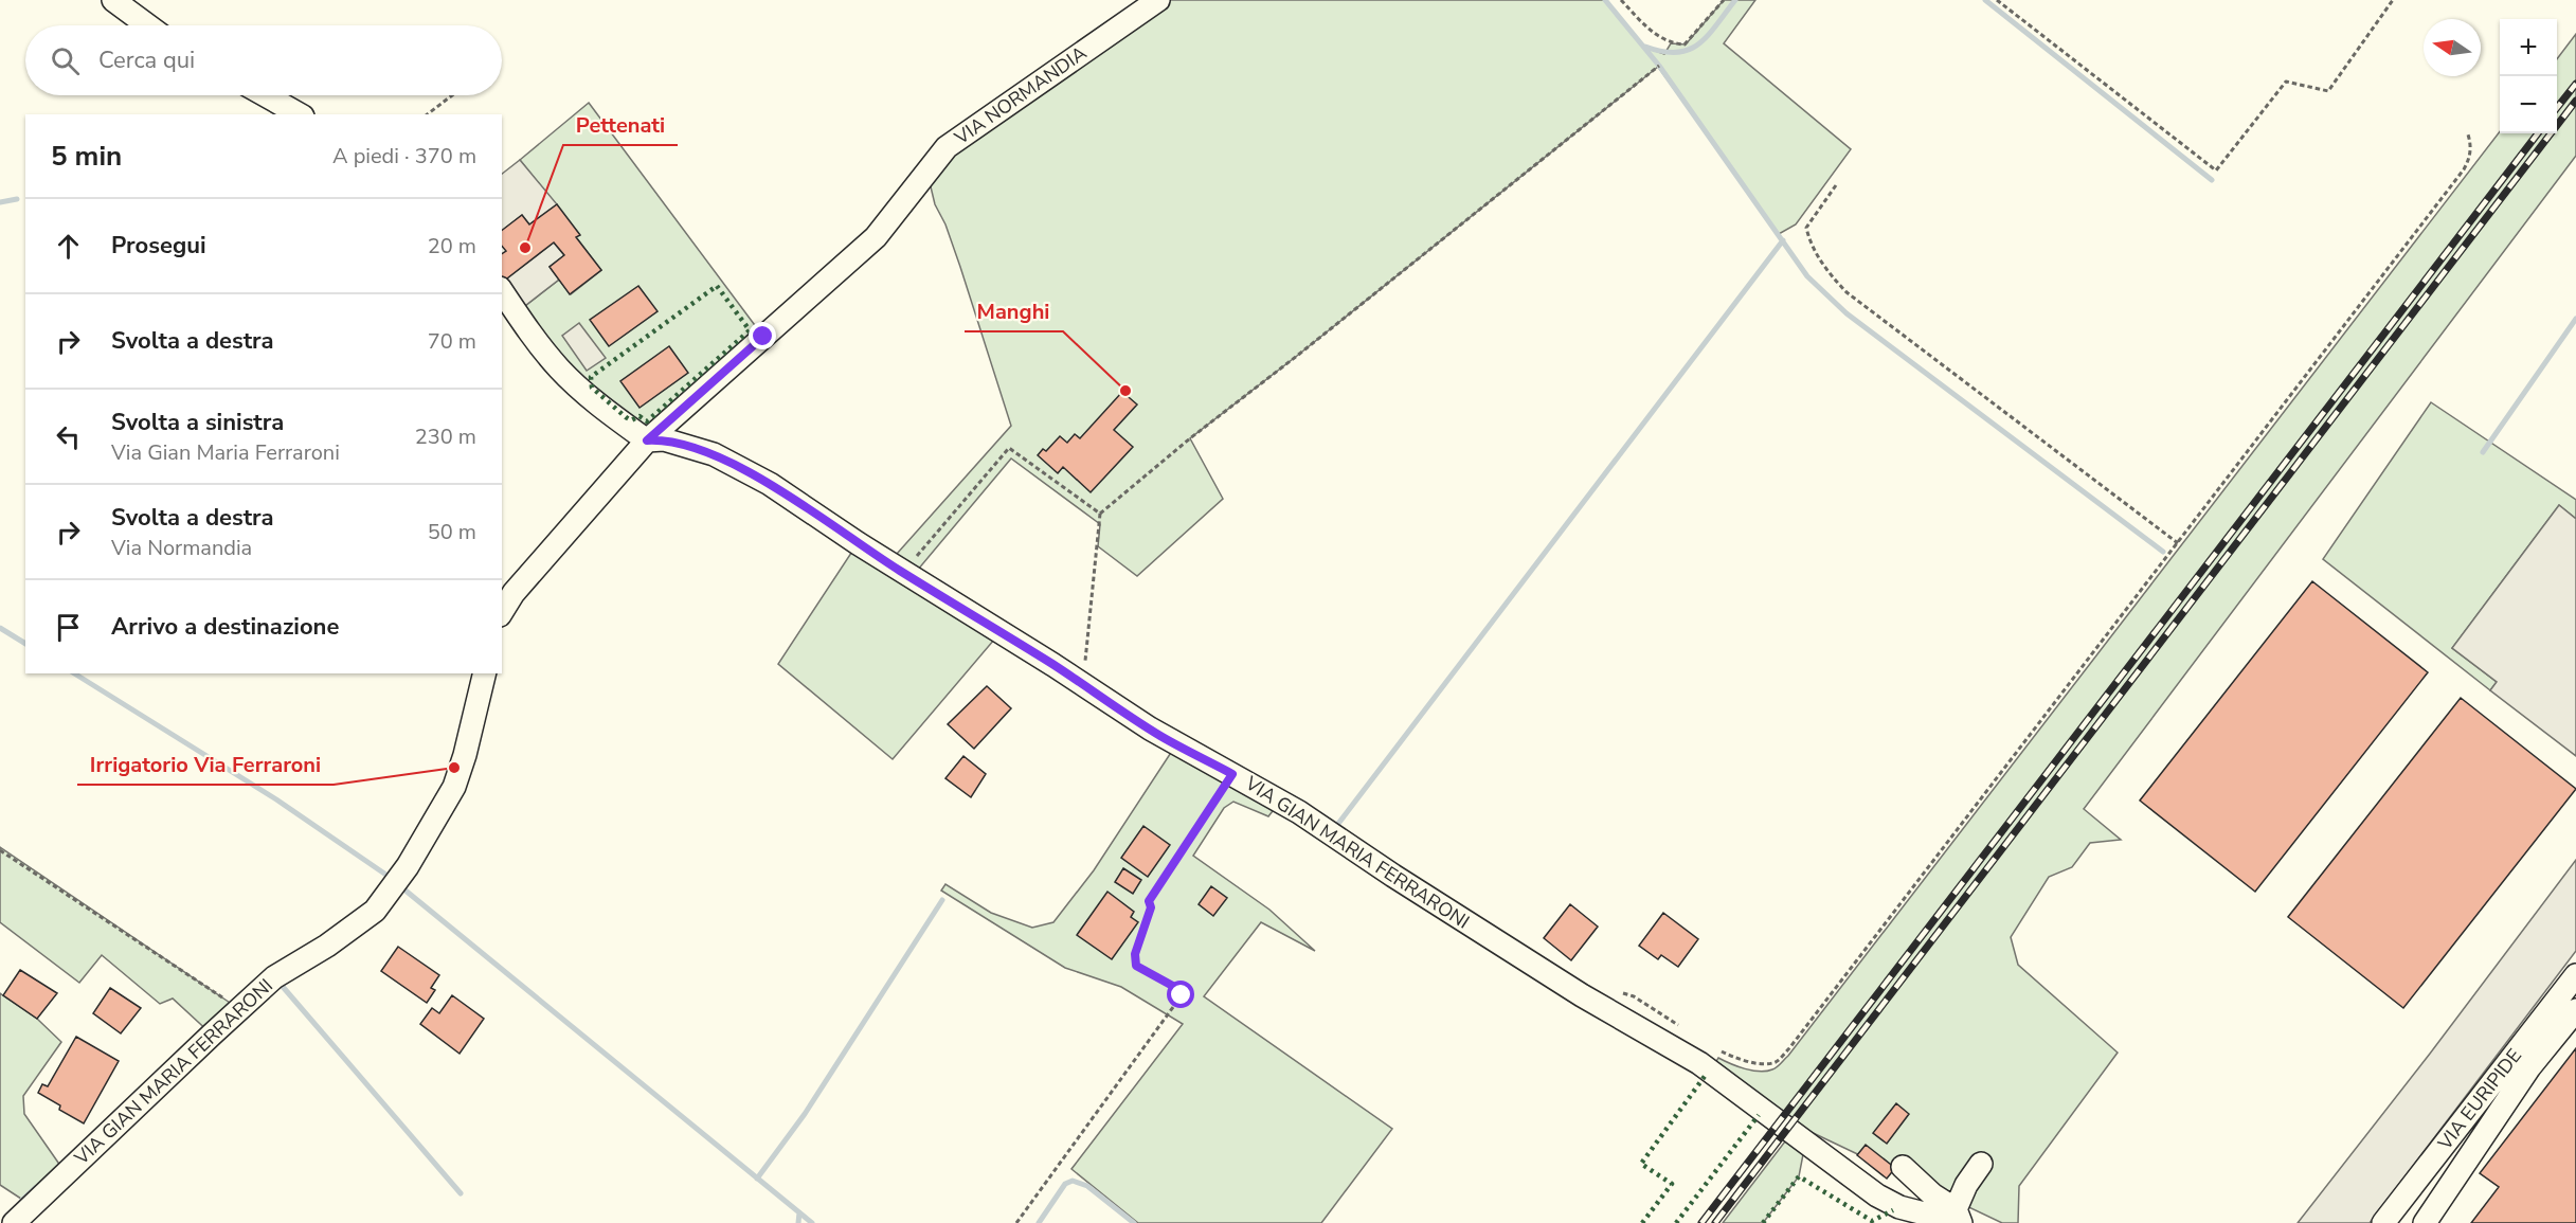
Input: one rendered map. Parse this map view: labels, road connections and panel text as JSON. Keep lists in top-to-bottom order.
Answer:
{
  "streets": {
    "street": ["VIA NORMANDIA", "VIA GIAN MARIA FERRARONI", "VIA EURIPIDE"]
  },
  "crossings": [
    ["VIA NORMANDIA", "VIA GIAN MARIA FERRARONI"]
  ],
  "places": ["Pettenati", "Manghi", "Irrigatorio Via Ferraroni"],
  "north": "left",
  "page": {
    "map_buttons": ["+", "−"],
    "search": "Cerca qui",
    "heading": ["5 min", "A piedi · 370 m"],
    "list": [
      ["Prosegui", "20 m"],
      ["Svolta a destra", "70 m"],
      ["Svolta a sinistra", "Via Gian Maria Ferraroni", "230 m"],
      ["Svolta a destra", "Via Normandia", "50 m"],
      "Arrivo a destinazione"
    ]
  }
}
